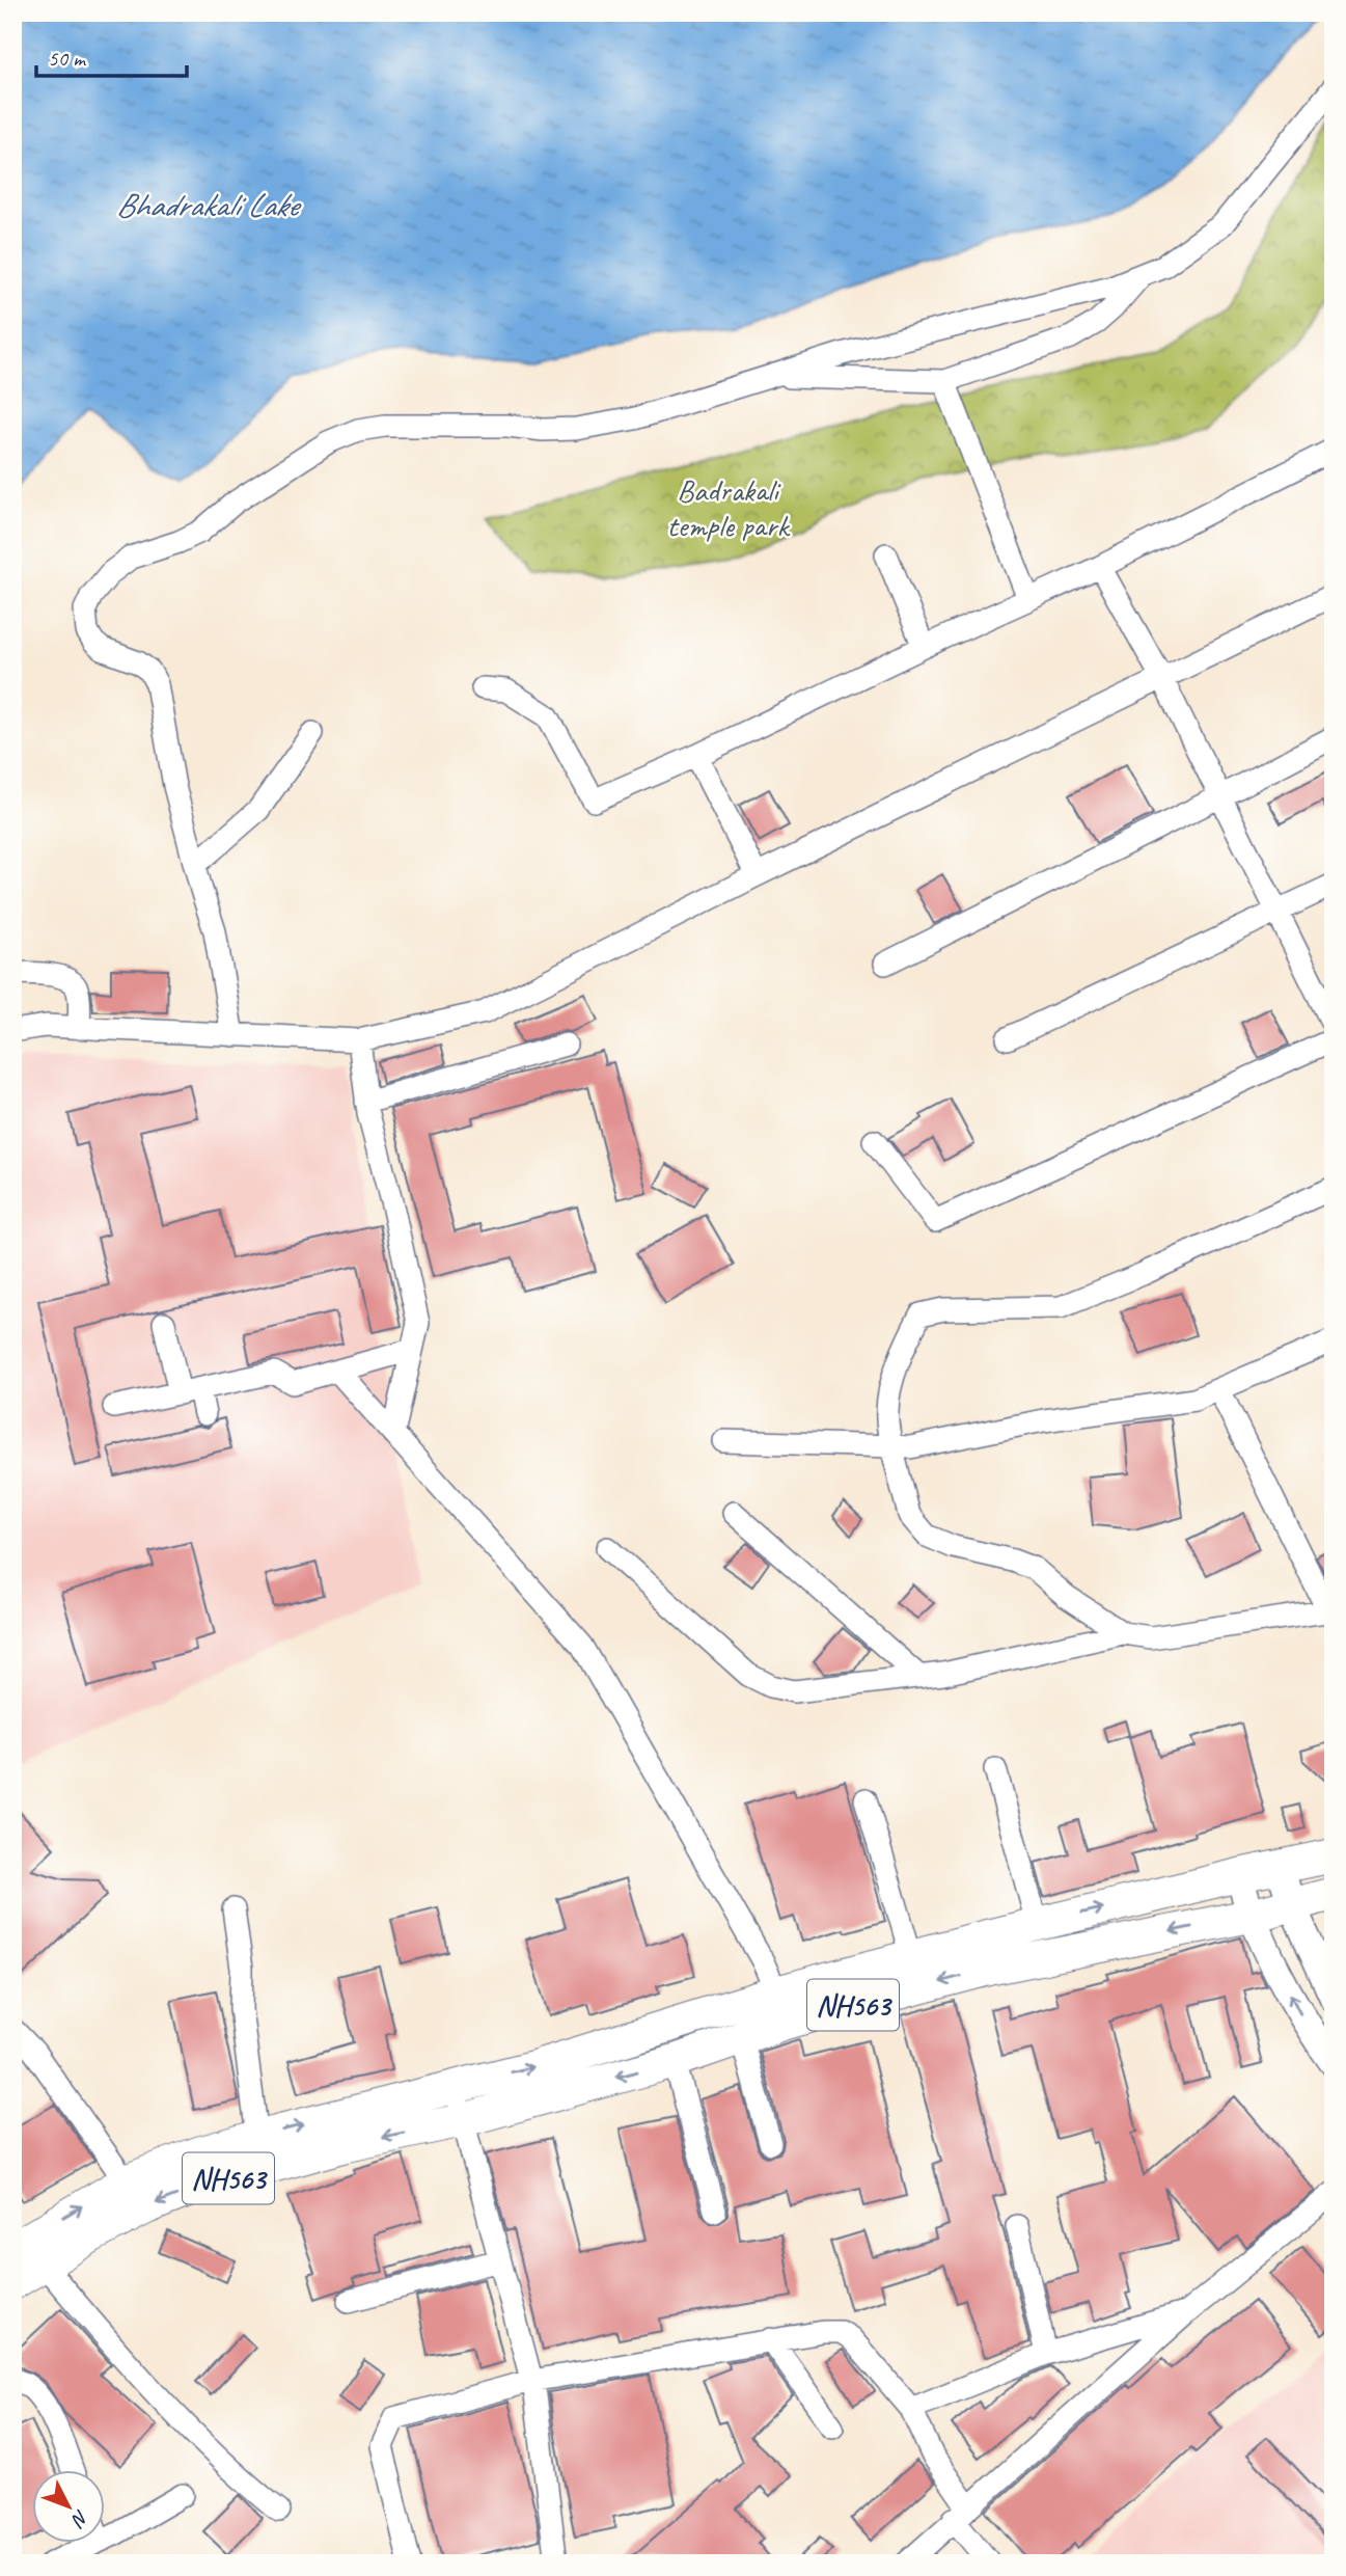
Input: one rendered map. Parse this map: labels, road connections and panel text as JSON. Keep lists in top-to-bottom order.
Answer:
{
  "streets": {
    "highway": ["NH563"]
  },
  "water": ["Bhadrakali Lake"],
  "parks": ["Badrakali temple park"],
  "scale_bar": "50 m",
  "north": "bottom right"
}
